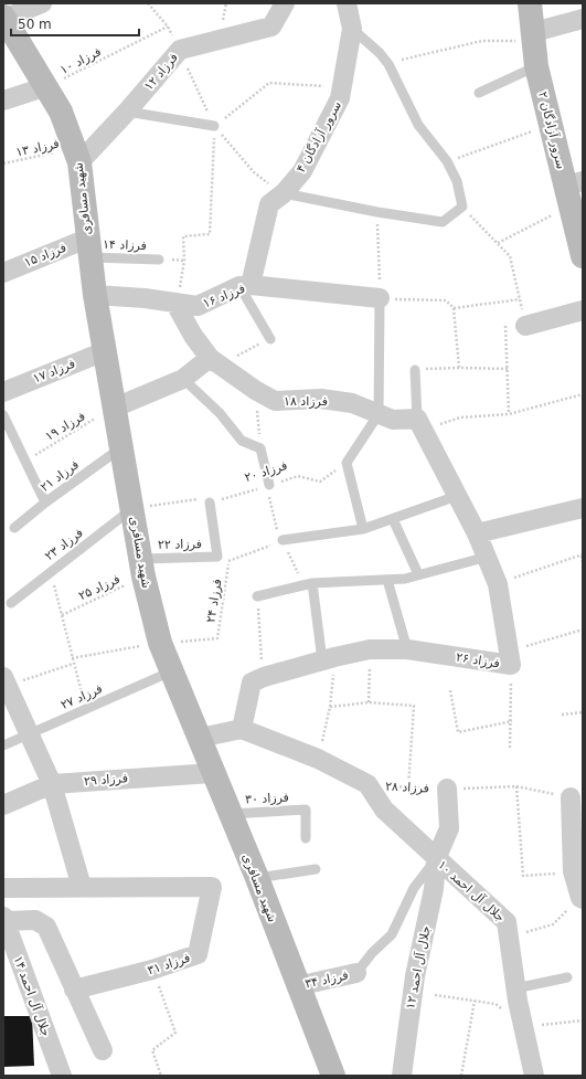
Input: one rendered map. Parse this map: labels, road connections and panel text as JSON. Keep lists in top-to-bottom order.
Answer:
{
  "streets": {
    "street": [
      "فرزاد ۱۲",
      "سرور آزادگان ۲",
      "سرور آزادگان ۴",
      "شهید مسافری",
      "فرزاد ۱۵",
      "فرزاد ۱۶",
      "فرزاد ۱۷",
      "فرزاد ۱۸",
      "فرزاد ۲۶",
      "فرزاد ۲۹",
      "فرزاد ۲۸",
      "جلال آل احمد ۱۰",
      "فرزاد ۳۱",
      "جلال آل احمد ۱۲",
      "فرزاد ۳۴",
      "جلال آل احمد ۱۴"
    ],
    "lane": [
      "فرزاد ۱۴",
      "فرزاد ۲۱",
      "فرزاد ۲۳",
      "فرزاد ۲۲",
      "فرزاد ۲۷",
      "فرزاد ۳۰"
    ],
    "path": [
      "فرزاد ۱۰",
      "فرزاد ۱۳",
      "فرزاد ۱۹",
      "فرزاد ۲۰",
      "فرزاد ۲۵",
      "فرزاد ۲۴"
    ]
  },
  "crossings": [
    ["فرزاد ۱۰", "شهید مسافری"],
    ["فرزاد ۱۲", "فرزاد ۱۳"],
    ["فرزاد ۱۲", "شهید مسافری"],
    ["سرور آزادگان ۴", "فرزاد ۱۶"],
    ["فرزاد ۱۳", "شهید مسافری"],
    ["شهید مسافری", "فرزاد ۱۴"],
    ["شهید مسافری", "فرزاد ۱۵"],
    ["شهید مسافری", "فرزاد ۱۶"],
    ["شهید مسافری", "فرزاد ۱۷"],
    ["شهید مسافری", "فرزاد ۱۹"],
    ["شهید مسافری", "فرزاد ۲۰"],
    ["شهید مسافری", "فرزاد ۲۱"],
    ["شهید مسافری", "فرزاد ۲۳"],
    ["شهید مسافری", "فرزاد ۲۲"],
    ["شهید مسافری", "فرزاد ۲۵"],
    ["شهید مسافری", "فرزاد ۲۴"],
    ["شهید مسافری", "فرزاد ۲۷"],
    ["شهید مسافری", "فرزاد ۲۹"],
    ["شهید مسافری", "فرزاد ۳۰"],
    ["شهید مسافری", "فرزاد ۳۴"],
    ["فرزاد ۱۴", "فرزاد ۱۵"],
    ["فرزاد ۱۶", "فرزاد ۱۸"],
    ["فرزاد ۲۰", "فرزاد ۲۳"],
    ["فرزاد ۲۰", "فرزاد ۲۲"],
    ["فرزاد ۲۲", "فرزاد ۲۵"],
    ["فرزاد ۲۸", "جلال آل احمد ۱۰"],
    ["فرزاد ۲۸", "جلال آل احمد ۱۲"],
    ["جلال آل احمد ۱۰", "جلال آل احمد ۱۲"]
  ],
  "scale_bar": "50 m"
}
